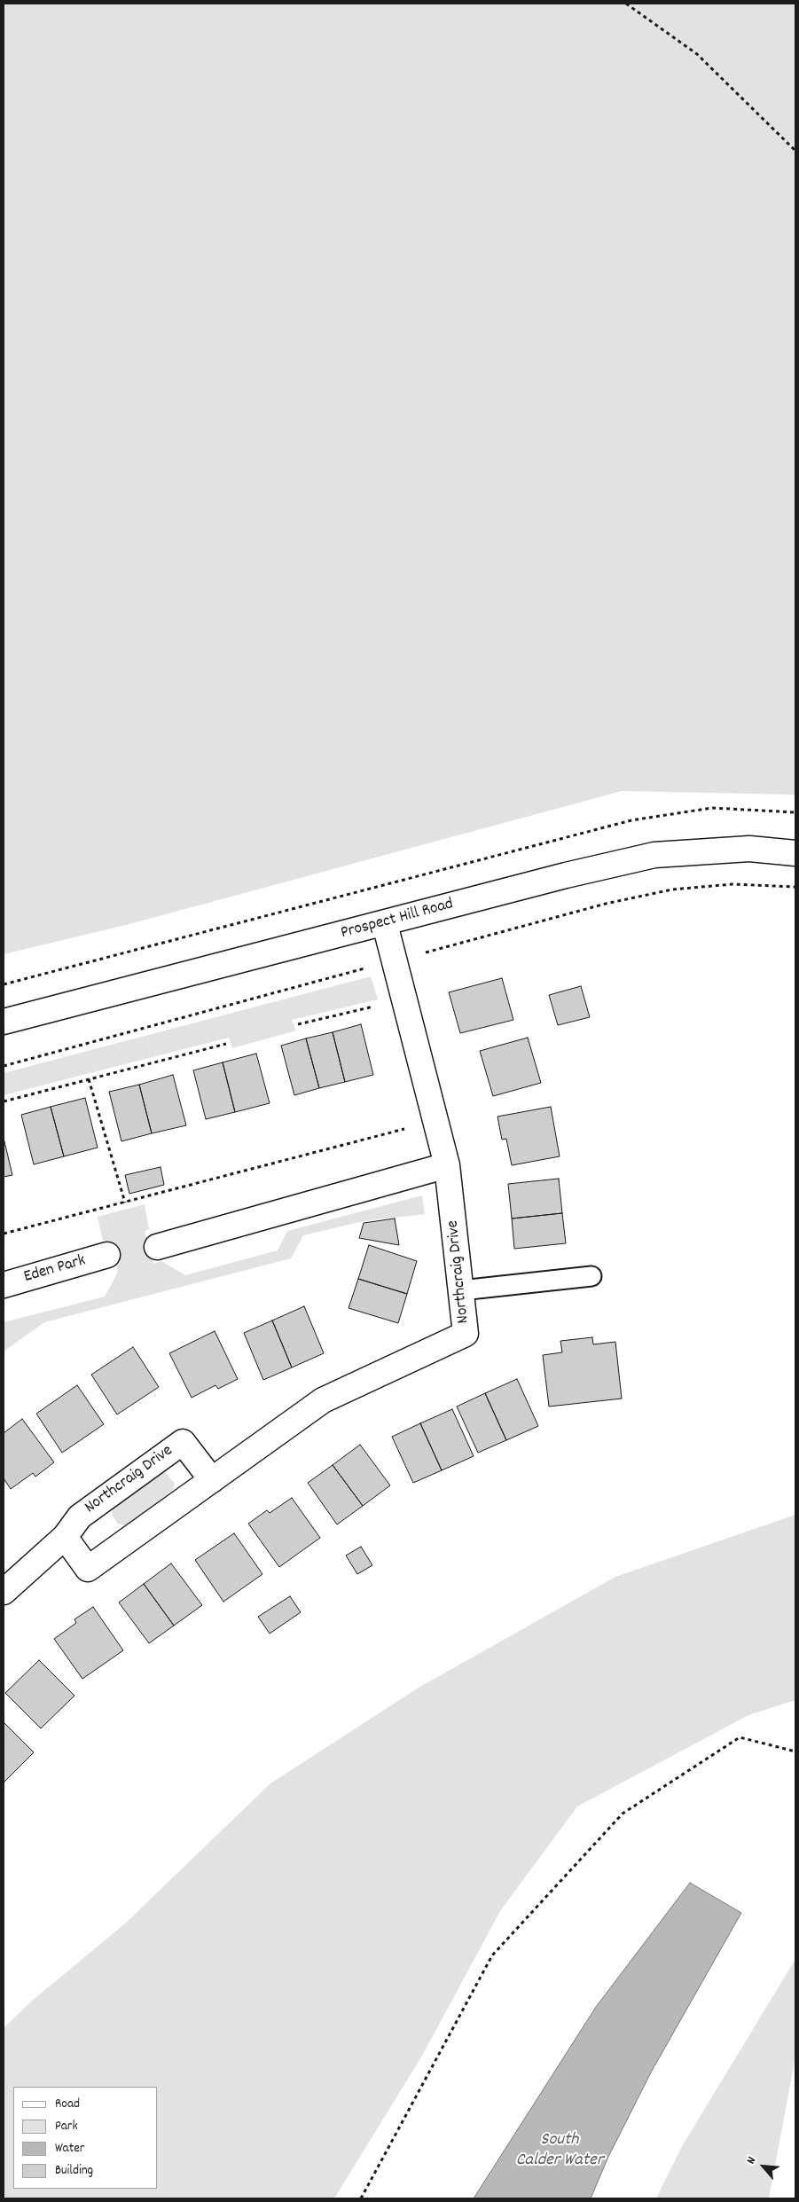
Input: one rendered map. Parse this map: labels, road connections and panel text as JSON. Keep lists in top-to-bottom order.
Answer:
{
  "streets": {
    "street": ["Prospect Hill Road", "Eden Park", "Northcraig Drive"]
  },
  "crossings": [
    ["Prospect Hill Road", "Northcraig Drive"]
  ],
  "water": ["South Calder Water"],
  "legend": [
    "Road",
    "Park",
    "Water",
    "Building"
  ],
  "north": "top left"
}
